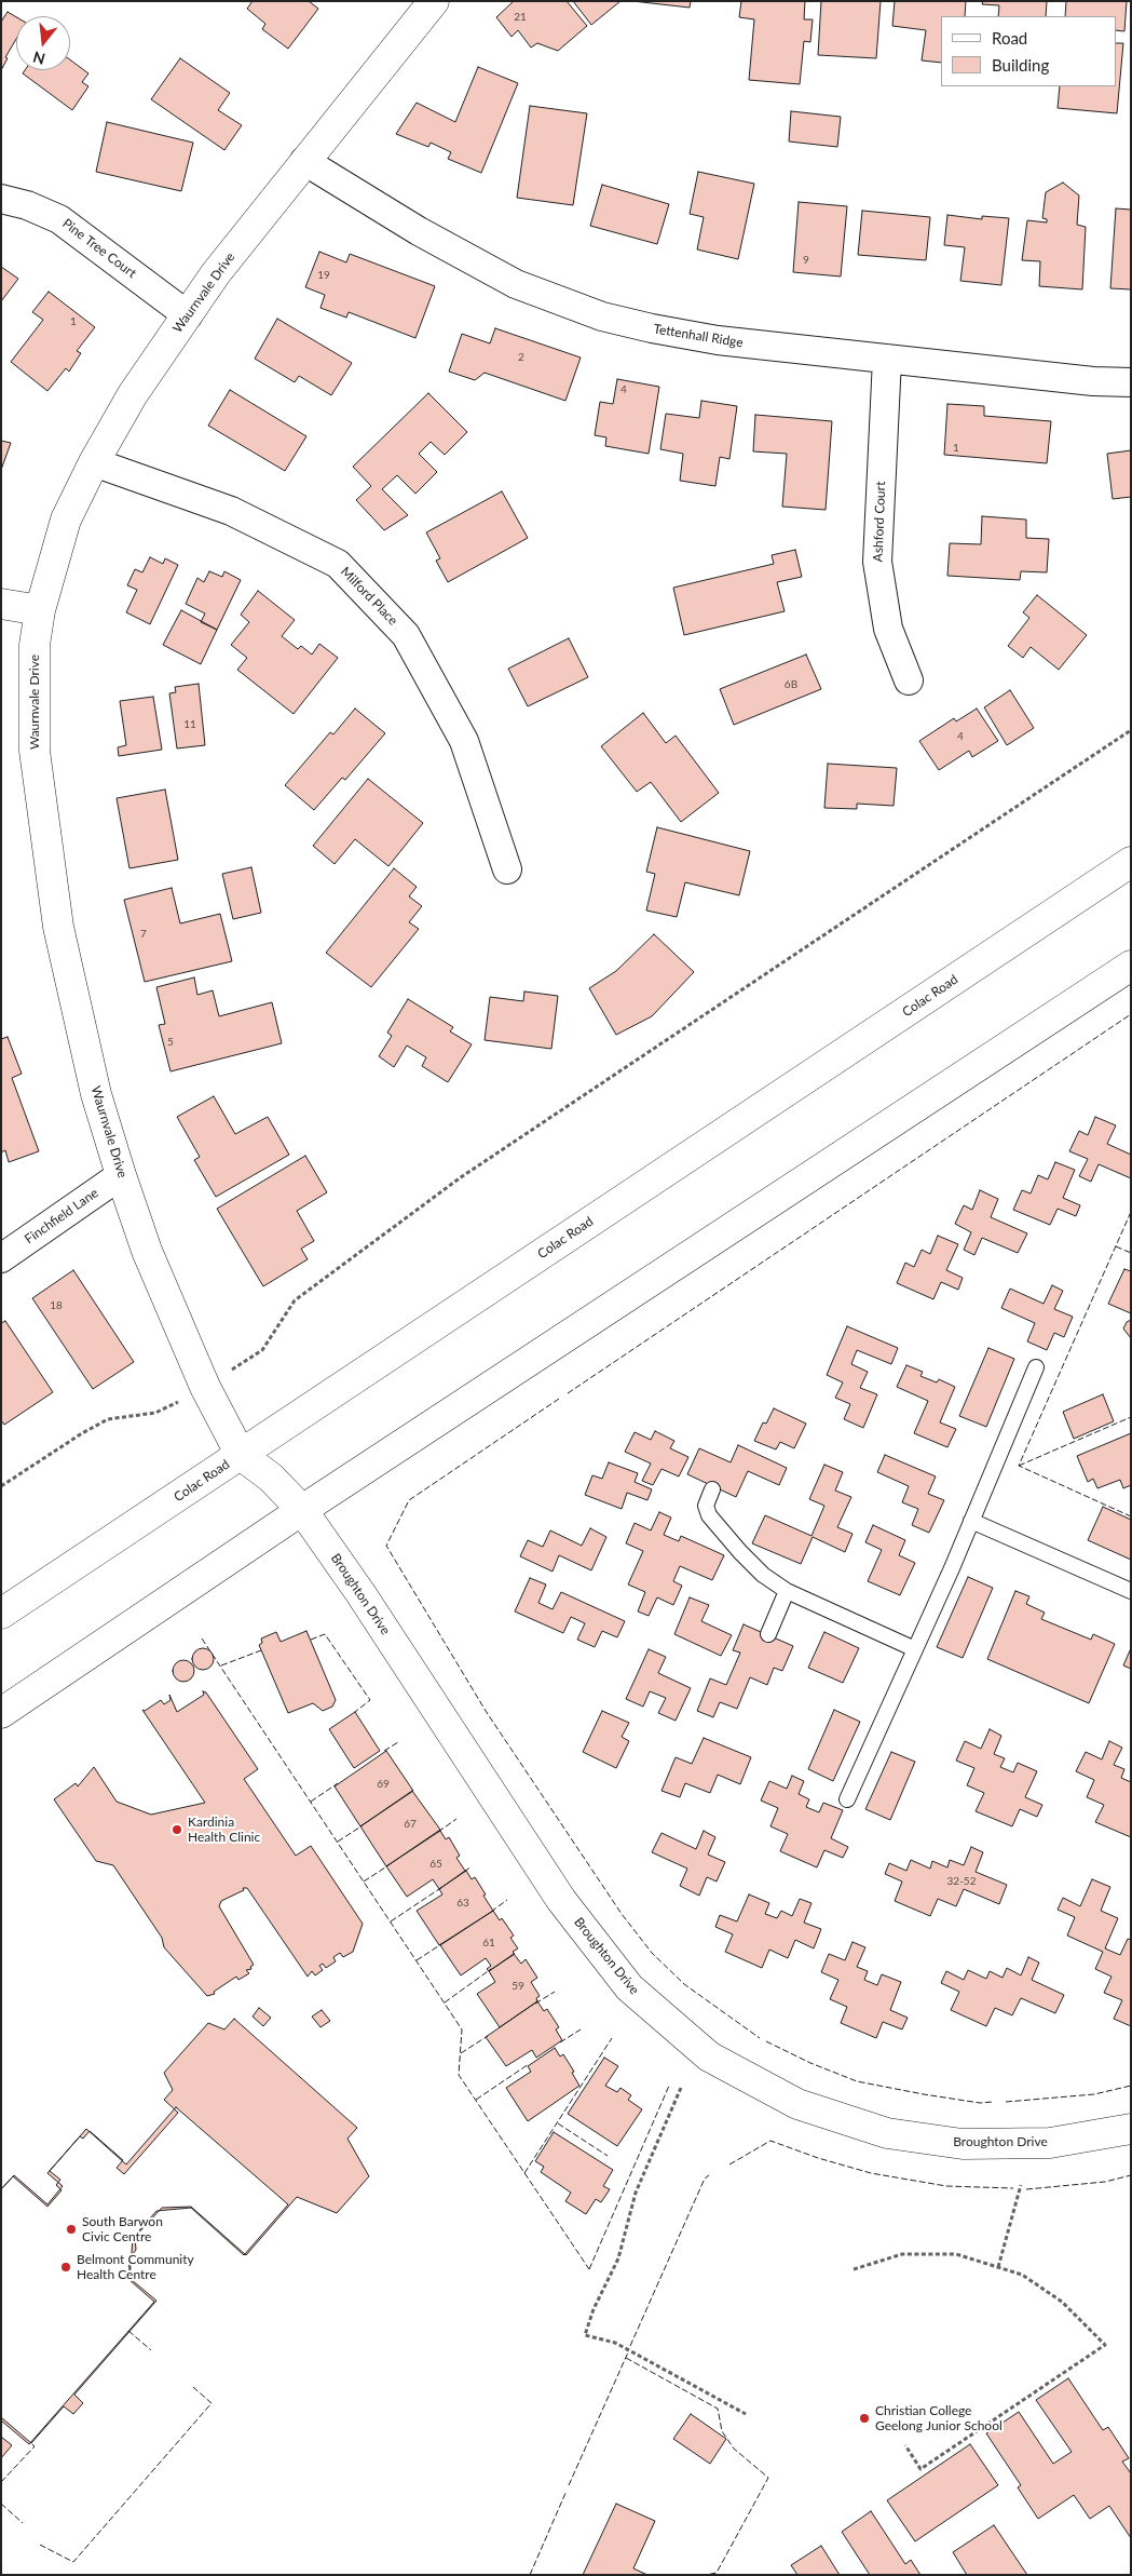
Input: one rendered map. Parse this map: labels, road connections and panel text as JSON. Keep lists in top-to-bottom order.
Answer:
{
  "streets": {
    "main road": ["Waurnvale Drive", "Colac Road", "Broughton Drive"],
    "street": [
      "Pine Tree Court",
      "Tettenhall Ridge",
      "Ashford Court",
      "Milford Place",
      "Finchfield Lane"
    ]
  },
  "crossings": [
    ["Pine Tree Court", "Waurnvale Drive"],
    ["Waurnvale Drive", "Tettenhall Ridge"],
    ["Waurnvale Drive", "Milford Place"],
    ["Waurnvale Drive", "Colac Road"],
    ["Waurnvale Drive", "Finchfield Lane"],
    ["Waurnvale Drive", "Broughton Drive"],
    ["Tettenhall Ridge", "Ashford Court"]
  ],
  "places": [
    "Kardinia Health Clinic",
    "South Barwon Civic Centre",
    "Belmont Community Health Centre",
    "Christian College Geelong Junior School"
  ],
  "house_numbers": [
    "21",
    "9",
    "19",
    "1",
    "2",
    "4",
    "1",
    "6B",
    "11",
    "4",
    "7",
    "5",
    "18",
    "69",
    "67",
    "65",
    "32-52",
    "63",
    "61",
    "59"
  ],
  "legend": ["Road", "Building"],
  "north": "bottom"
}
